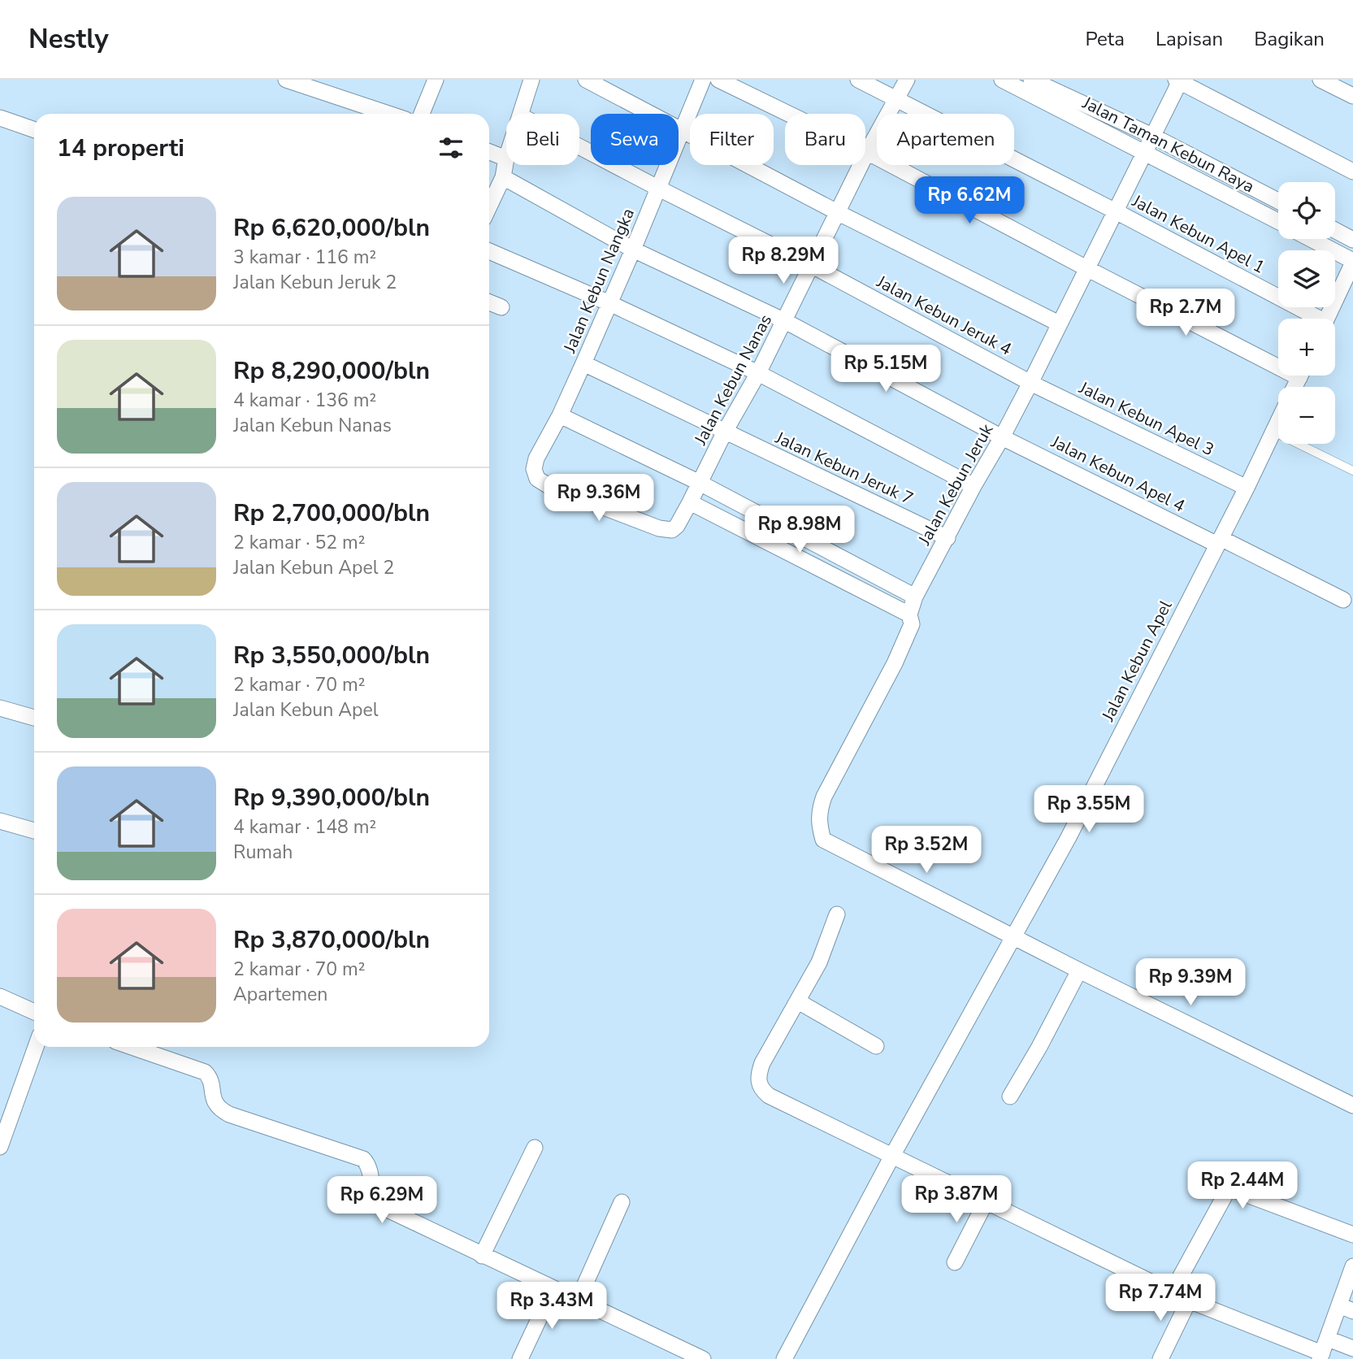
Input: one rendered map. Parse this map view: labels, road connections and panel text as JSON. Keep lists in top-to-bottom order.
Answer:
{
  "streets": {
    "street": [
      "Jalan Taman Kebun Raya",
      "Jalan Kebun Apel 1",
      "Jalan Kebun Nangka",
      "Jalan Kebun Jeruk 4",
      "Jalan Kebun Nanas",
      "Jalan Kebun Apel 3",
      "Jalan Kebun Jeruk 7",
      "Jalan Kebun Apel 4",
      "Jalan Kebun Jeruk",
      "Jalan Kebun Apel"
    ]
  },
  "crossings": [
    ["Jalan Taman Kebun Raya", "Jalan Kebun Jeruk"],
    ["Jalan Kebun Apel 1", "Jalan Kebun Nanas"],
    ["Jalan Kebun Apel 1", "Jalan Kebun Jeruk"],
    ["Jalan Kebun Nangka", "Jalan Kebun Jeruk 4"],
    ["Jalan Kebun Nangka", "Jalan Kebun Nanas"],
    ["Jalan Kebun Nangka", "Jalan Kebun Jeruk 7"],
    ["Jalan Kebun Nangka", "Jalan Kebun Apel 4"],
    ["Jalan Kebun Jeruk 4", "Jalan Kebun Nanas"],
    ["Jalan Kebun Jeruk 4", "Jalan Kebun Apel 3"],
    ["Jalan Kebun Jeruk 4", "Jalan Kebun Jeruk"],
    ["Jalan Kebun Nanas", "Jalan Kebun Jeruk 7"],
    ["Jalan Kebun Nanas", "Jalan Kebun Apel 4"],
    ["Jalan Kebun Apel 3", "Jalan Kebun Jeruk"],
    ["Jalan Kebun Apel 3", "Jalan Kebun Apel"],
    ["Jalan Kebun Jeruk 7", "Jalan Kebun Jeruk"],
    ["Jalan Kebun Apel 4", "Jalan Kebun Jeruk"],
    ["Jalan Kebun Apel 4", "Jalan Kebun Apel"],
    ["Jalan Kebun Jeruk", "Jalan Kebun Apel"]
  ],
  "page": {
    "header": "Nestly",
    "nav": ["Peta", "Lapisan", "Bagikan"],
    "chip": [
      "Beli",
      "Sewa",
      "Filter",
      "Baru",
      "Apartemen"
    ],
    "heading": "14 properti",
    "price": [
      "Rp 6.62M",
      "Rp 8.29M",
      "Rp 2.7M",
      "Rp 5.15M",
      "Rp 9.36M",
      "Rp 8.98M",
      "Rp 3.55M",
      "Rp 3.52M",
      "Rp 9.39M",
      "Rp 2.44M",
      "Rp 3.87M",
      "Rp 6.29M",
      "Rp 7.74M",
      "Rp 3.43M"
    ],
    "map_buttons": ["+", "−"],
    "list": [
      {
        "name": "Rp 6,620,000/bln",
        "note": "3 kamar · 116 m² · Jalan Kebun Jeruk 2"
      },
      {
        "name": "Rp 8,290,000/bln",
        "note": "4 kamar · 136 m² · Jalan Kebun Nanas"
      },
      {
        "name": "Rp 2,700,000/bln",
        "note": "2 kamar · 52 m² · Jalan Kebun Apel 2"
      },
      {
        "name": "Rp 3,550,000/bln",
        "note": "2 kamar · 70 m² · Jalan Kebun Apel"
      },
      {
        "name": "Rp 9,390,000/bln",
        "note": "4 kamar · 148 m² · Rumah"
      },
      {
        "name": "Rp 3,870,000/bln",
        "note": "2 kamar · 70 m² · Apartemen"
      }
    ]
  }
}
